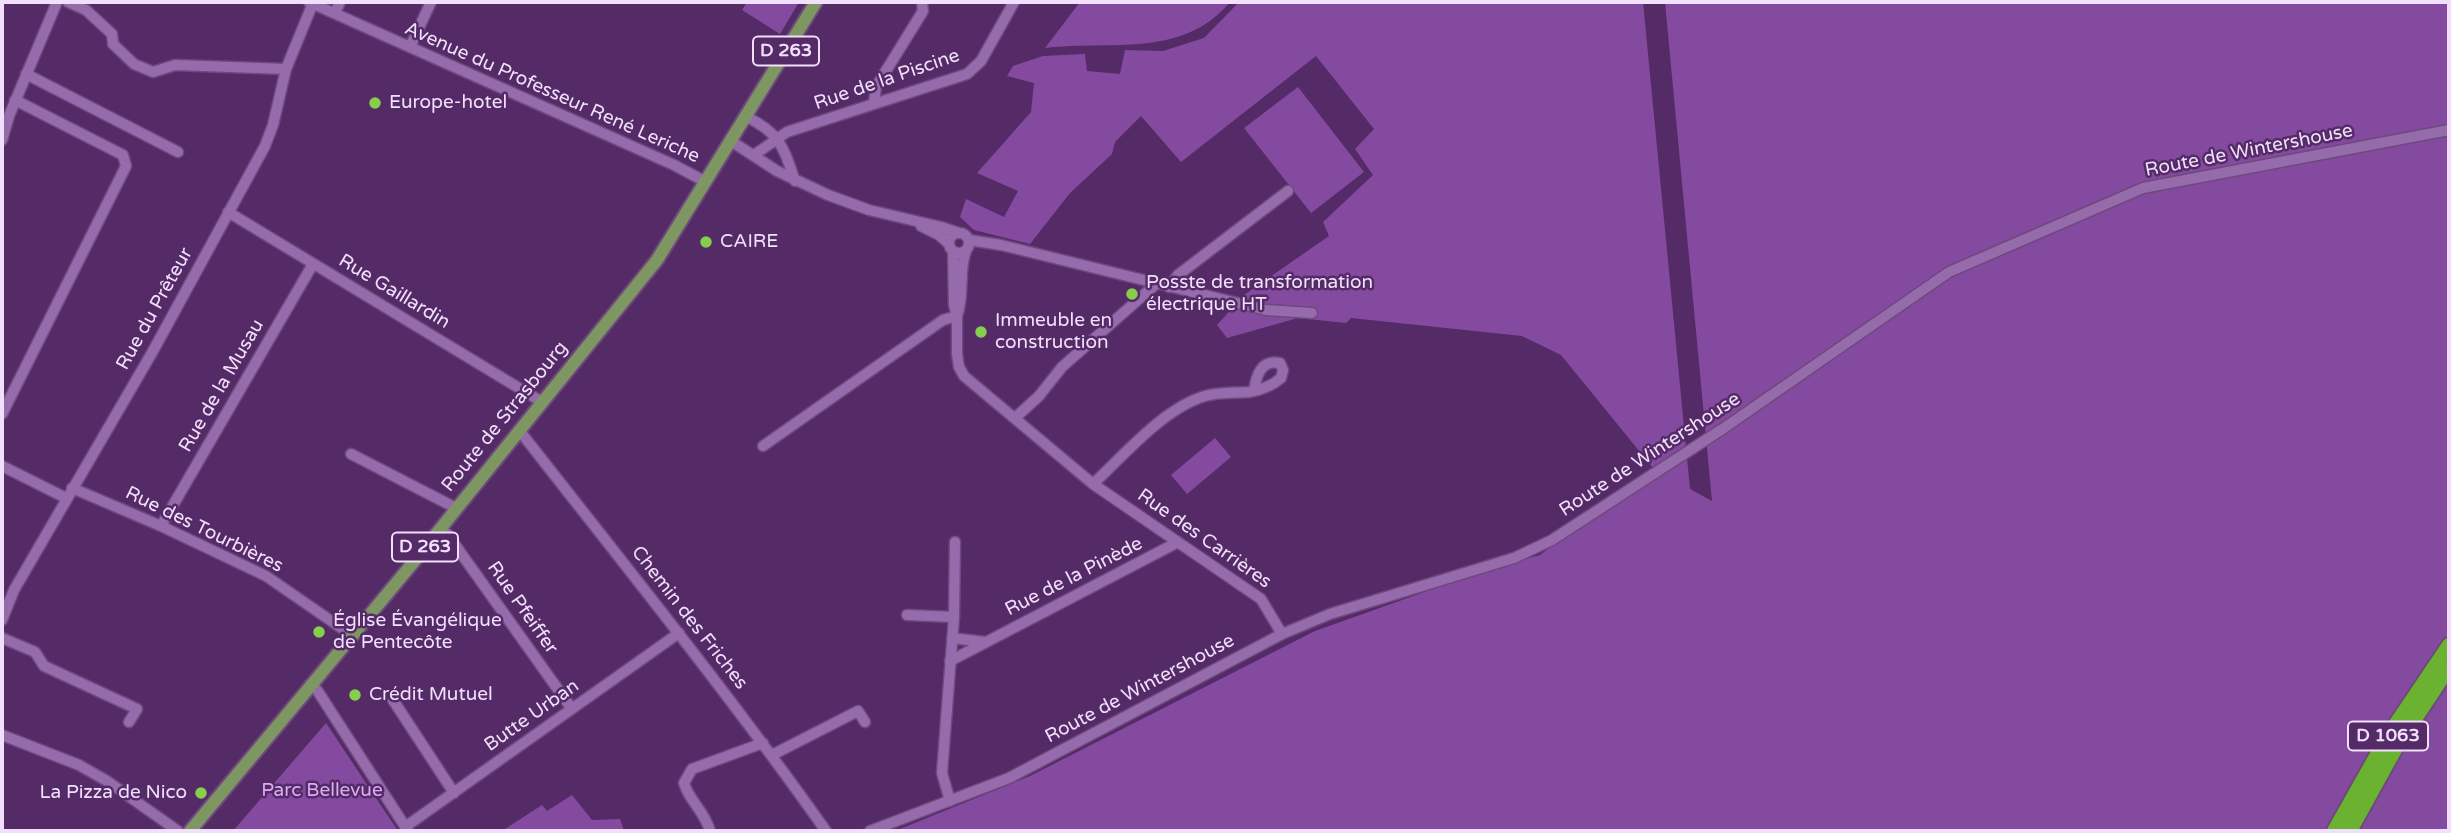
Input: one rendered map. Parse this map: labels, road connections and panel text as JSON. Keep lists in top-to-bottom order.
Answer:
{
  "streets": {
    "highway": ["D 1063"],
    "main road": ["D 263", "Route de Strasbourg"],
    "street": [
      "Rue de la Piscine",
      "Avenue du Professeur René Leriche",
      "Route de Wintershouse",
      "Rue Gaillardin",
      "Rue du Prêteur",
      "Rue de la Musau",
      "Rue des Tourbières",
      "Rue des Carrières",
      "Rue de la Pinède",
      "Rue Pfeiffer",
      "Chemin des Friches",
      "Butte Urban"
    ]
  },
  "crossings": [
    ["Avenue du Professeur René Leriche", "Rue du Prêteur"],
    ["Avenue du Professeur René Leriche", "Route de Strasbourg"],
    ["Route de Wintershouse", "Rue des Carrières"],
    ["Rue Gaillardin", "Rue du Prêteur"],
    ["Rue Gaillardin", "Rue de la Musau"],
    ["Rue Gaillardin", "Route de Strasbourg"],
    ["Rue du Prêteur", "Rue des Tourbières"],
    ["Rue de la Musau", "Rue des Tourbières"],
    ["Route de Strasbourg", "Rue des Tourbières"],
    ["Route de Strasbourg", "Rue Pfeiffer"],
    ["Route de Strasbourg", "Chemin des Friches"],
    ["Rue des Carrières", "Rue de la Pinède"],
    ["Rue Pfeiffer", "Butte Urban"],
    ["Chemin des Friches", "Butte Urban"]
  ],
  "parks": ["Parc Bellevue"],
  "places": [
    "Europe-hotel",
    "CAIRE",
    "Posste de transformation électrique HT",
    "Immeuble en construction",
    "Église Évangélique de Pentecôte",
    "Crédit Mutuel",
    "La Pizza de Nico"
  ]
}
